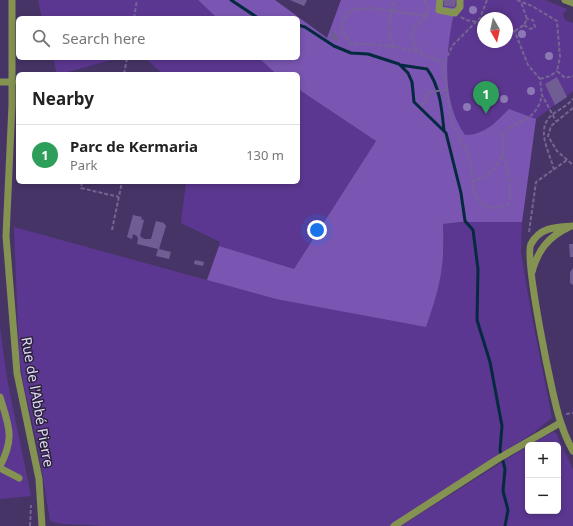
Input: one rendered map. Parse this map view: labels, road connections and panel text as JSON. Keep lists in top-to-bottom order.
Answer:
{
  "streets": {
    "street": ["Rue de l'Abbé Pierre"]
  },
  "north": "bottom",
  "page": {
    "search": "Search here",
    "heading": "Nearby",
    "pins": "1",
    "list": [
      {
        "mark": "1",
        "name": "Parc de Kermaria",
        "note": "Park",
        "value": "130 m"
      }
    ],
    "map_buttons": ["+", "−"]
  }
}
